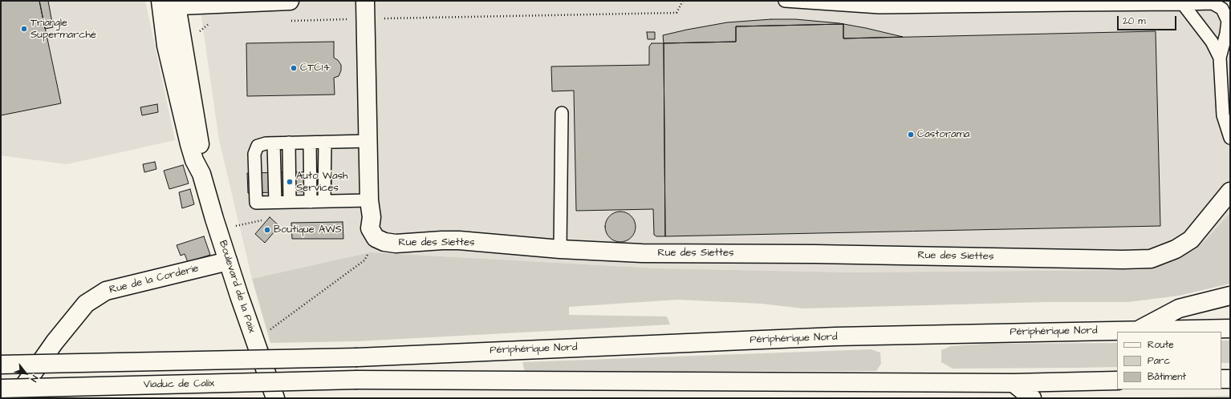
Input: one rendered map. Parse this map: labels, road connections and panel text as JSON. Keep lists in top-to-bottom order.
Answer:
{
  "streets": {
    "main road": [
      "Rue des Siettes",
      "Rue de la Corderie",
      "Boulevard de la Paix",
      "Périphérique Nord",
      "Viaduc de Calix"
    ]
  },
  "crossings": [
    ["Rue de la Corderie", "Boulevard de la Paix"]
  ],
  "places": [
    "Triangle Supermarché",
    "CTC14",
    "Castorama",
    "Auto Wash Services",
    "Boutique AWS"
  ],
  "legend": ["Route", "Parc", "Bâtiment"],
  "scale_bar": "20 m",
  "north": "bottom right"
}
